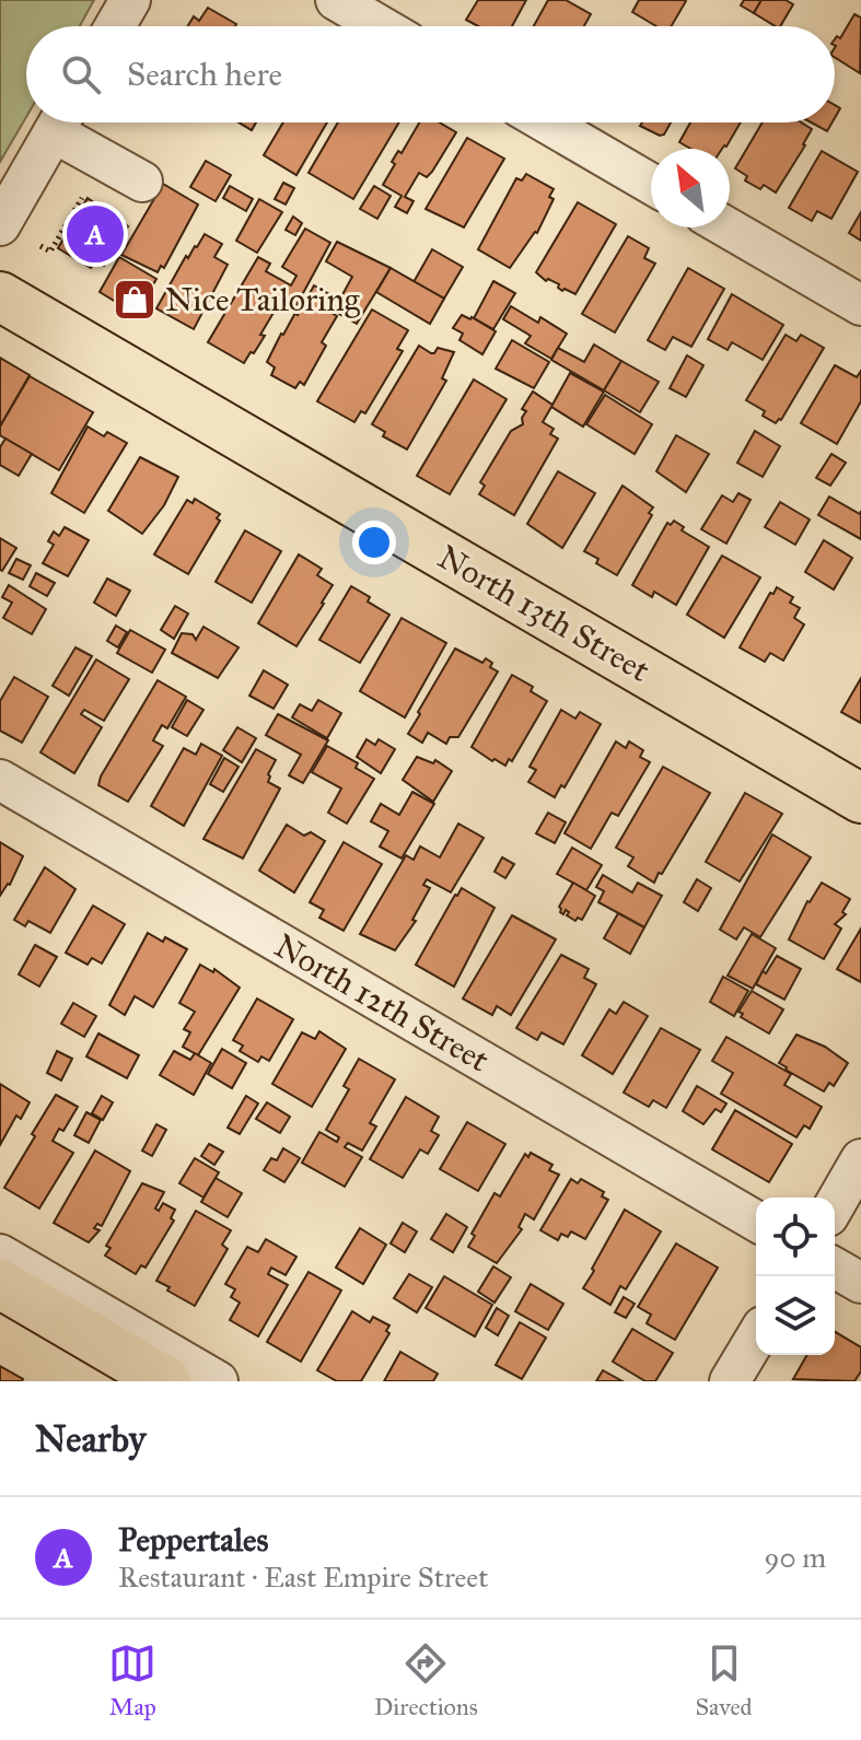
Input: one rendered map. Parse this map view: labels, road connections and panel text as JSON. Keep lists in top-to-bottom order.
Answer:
{
  "streets": {
    "main road": ["North 13th Street"],
    "street": ["North 12th Street"]
  },
  "places": {
    "shop": ["Nice Tailoring"]
  },
  "north": "top left",
  "page": {
    "search": "Search here",
    "pins": "A",
    "heading": "Nearby",
    "list": [
      {
        "mark": "A",
        "name": "Peppertales",
        "note": "Restaurant · East Empire Street",
        "value": "90 m"
      }
    ],
    "nav": ["Map", "Directions", "Saved"]
  }
}
